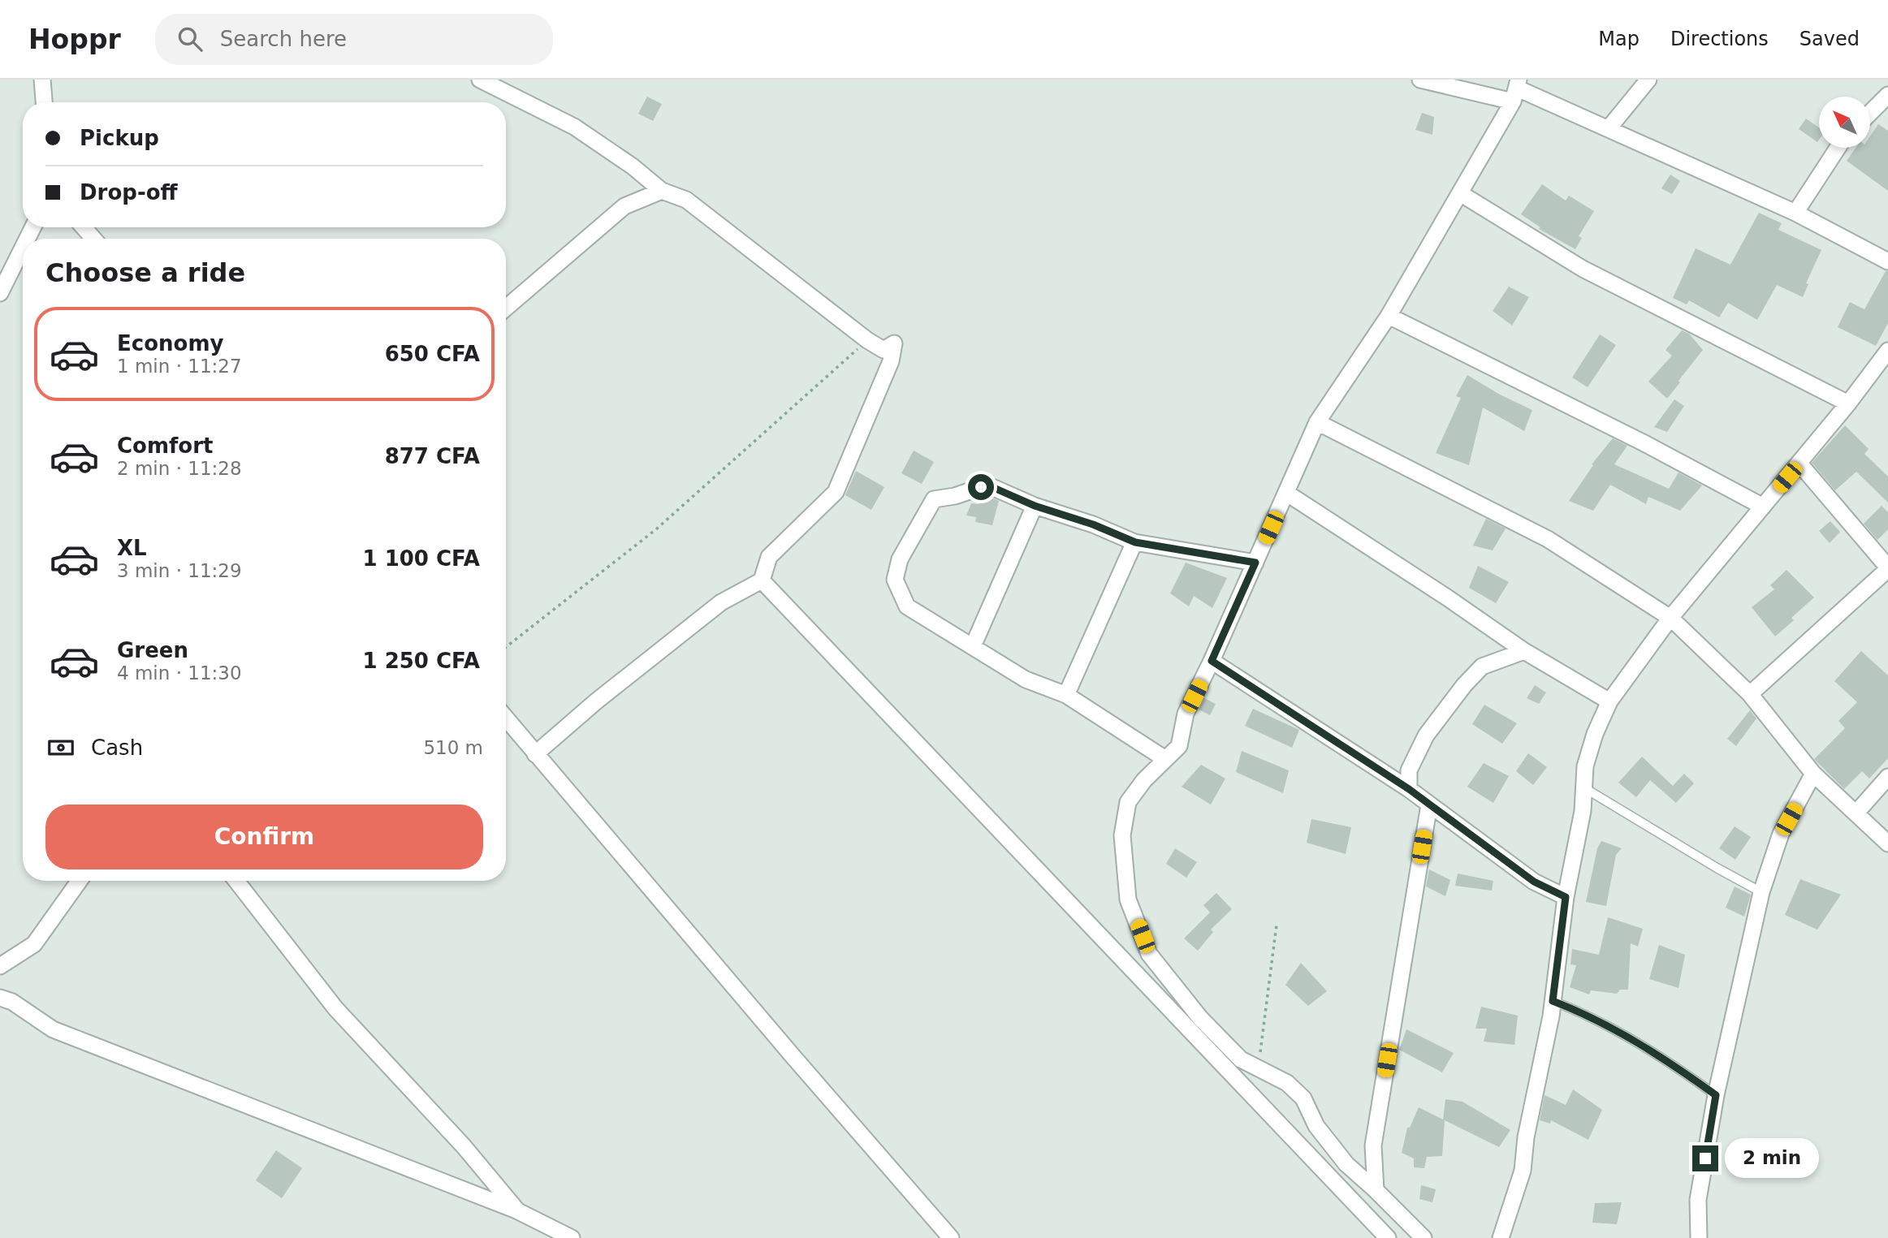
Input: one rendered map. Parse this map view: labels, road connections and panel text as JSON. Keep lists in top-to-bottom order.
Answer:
{
  "north": "top left",
  "page": {
    "header": "Hoppr",
    "search": "Search here",
    "nav": ["Map", "Directions", "Saved"],
    "banner": ["Pickup", "Drop-off"],
    "heading": "Choose a ride",
    "list": [
      {
        "name": "Economy",
        "note": "1 min · 11:27",
        "value": "650 CFA"
      },
      {
        "name": "Comfort",
        "note": "2 min · 11:28",
        "value": "877 CFA"
      },
      {
        "name": "XL",
        "note": "3 min · 11:29",
        "value": "1 100 CFA"
      },
      {
        "name": "Green",
        "note": "4 min · 11:30",
        "value": "1 250 CFA"
      }
    ],
    "pay": ["Cash", "510 m"],
    "buttons": "Confirm",
    "bubble": "2 min"
  }
}
